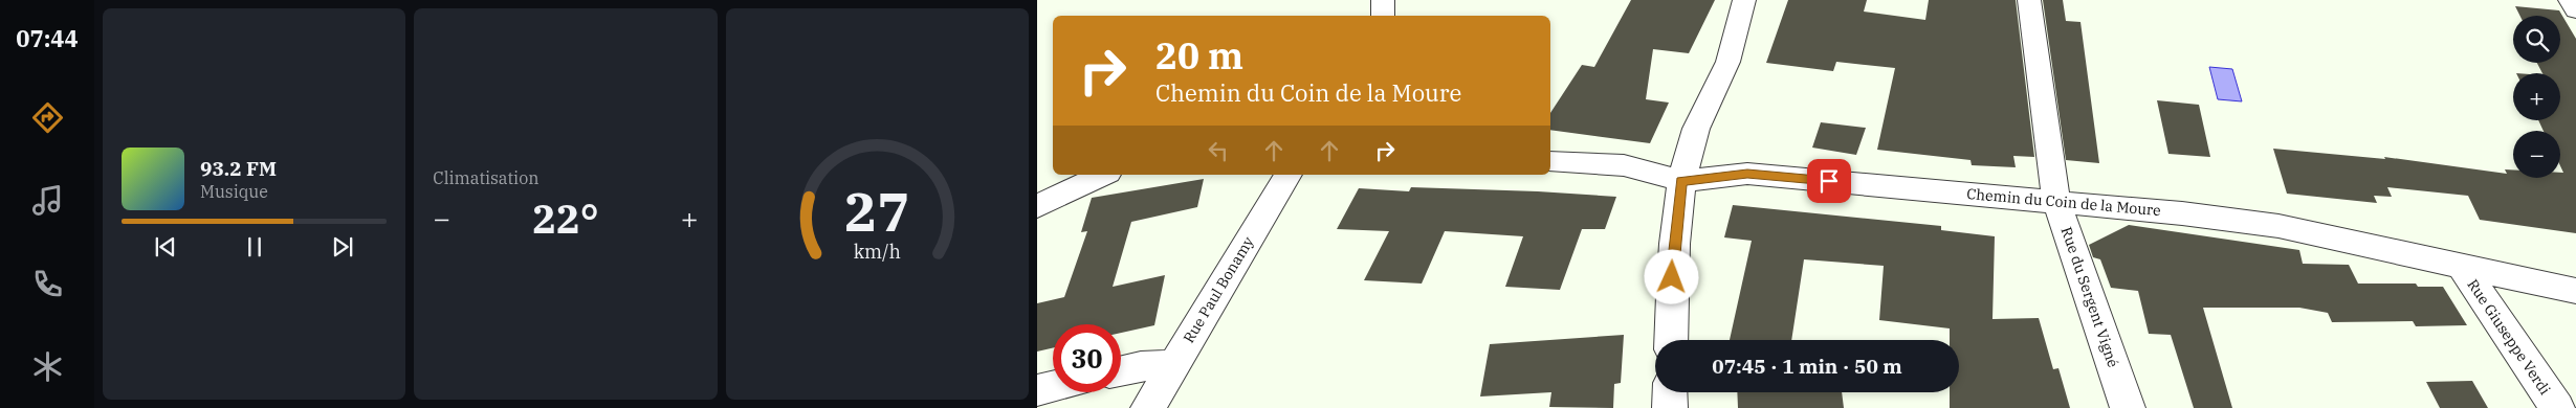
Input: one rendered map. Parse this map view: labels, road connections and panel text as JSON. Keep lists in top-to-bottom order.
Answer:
{
  "streets": {
    "street": [
      "Chemin du Coin de la Moure",
      "Rue Paul Bonamy",
      "Rue du Sergent Vigné",
      "Rue Giuseppe Verdi"
    ]
  },
  "crossings": [
    ["Chemin du Coin de la Moure", "Rue du Sergent Vigné"],
    ["Chemin du Coin de la Moure", "Rue Giuseppe Verdi"]
  ],
  "page": {
    "tabs": "07:44",
    "tile": "Climatisation",
    "map_buttons": ["+", "−"],
    "turn": ["20 m", "Chemin du Coin de la Moure"],
    "song": ["93.2 FM", "Musique"],
    "heat": ["−", "22°", "+"],
    "limit": "30",
    "trip": "07:45 · 1 min · 50 m",
    "gauge": ["27", "km/h"]
  }
}
